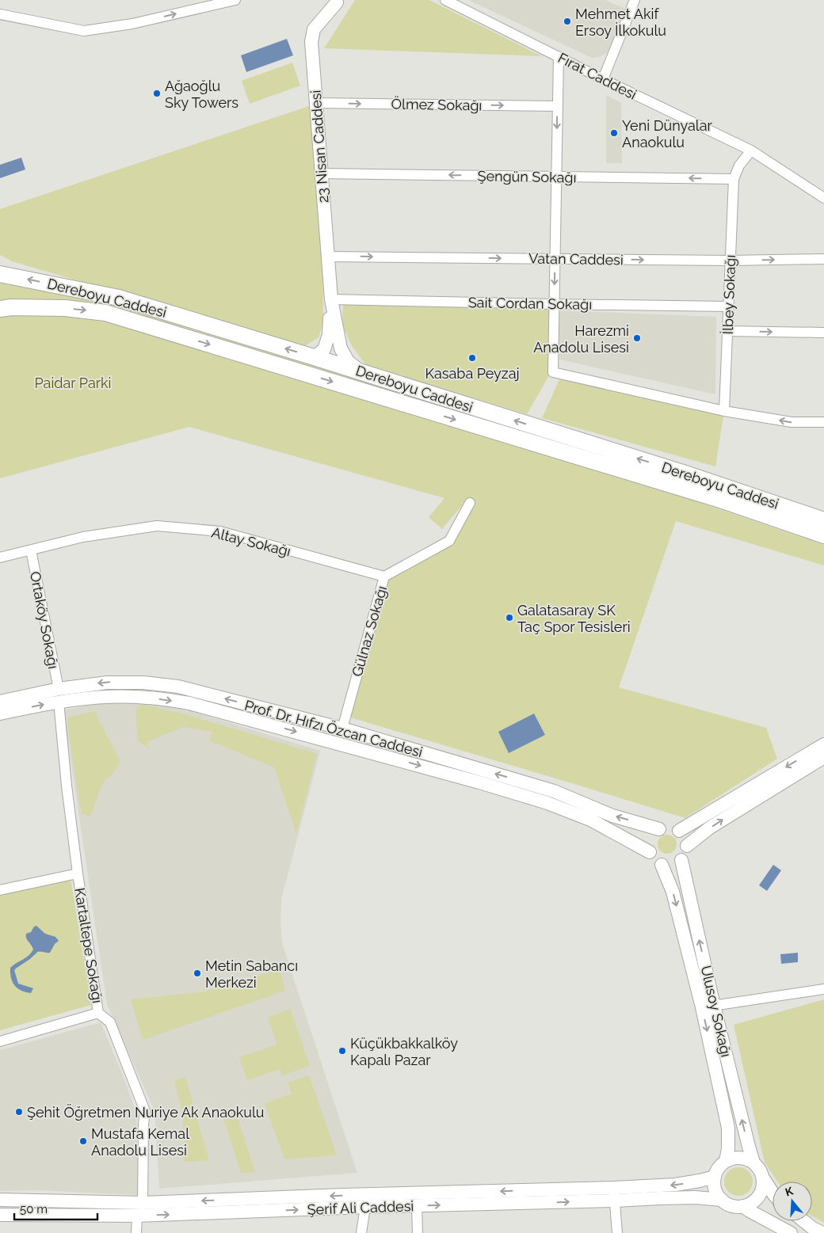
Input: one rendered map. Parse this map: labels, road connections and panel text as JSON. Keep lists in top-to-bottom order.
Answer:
{
  "streets": {
    "main road": ["Dereboyu Caddesi"],
    "street": [
      "Fırat Caddesi",
      "Ölmez Sokağı",
      "23 Nisan Caddesi",
      "Şengün Sokağı",
      "Vatan Caddesi",
      "İlbey Sokağı",
      "Sait Cordan Sokağı",
      "Altay Sokağı",
      "Ortaköy Sokağı",
      "Gülnaz Sokağı",
      "Prof. Dr. Hıfzı Özcan Caddesi",
      "Kartaltepe Sokağı",
      "Ulusoy Sokağı",
      "Şerif Ali Caddesi"
    ]
  },
  "crossings": [
    ["Ölmez Sokağı", "23 Nisan Caddesi"],
    ["23 Nisan Caddesi", "Şengün Sokağı"],
    ["23 Nisan Caddesi", "Vatan Caddesi"],
    ["23 Nisan Caddesi", "Sait Cordan Sokağı"],
    ["Şengün Sokağı", "İlbey Sokağı"],
    ["Vatan Caddesi", "İlbey Sokağı"],
    ["İlbey Sokağı", "Sait Cordan Sokağı"],
    ["Altay Sokağı", "Ortaköy Sokağı"],
    ["Altay Sokağı", "Gülnaz Sokağı"],
    ["Ortaköy Sokağı", "Prof. Dr. Hıfzı Özcan Caddesi"],
    ["Ortaköy Sokağı", "Kartaltepe Sokağı"],
    ["Gülnaz Sokağı", "Prof. Dr. Hıfzı Özcan Caddesi"],
    ["Prof. Dr. Hıfzı Özcan Caddesi", "Kartaltepe Sokağı"],
    ["Prof. Dr. Hıfzı Özcan Caddesi", "Ulusoy Sokağı"],
    ["Kartaltepe Sokağı", "Şerif Ali Caddesi"],
    ["Ulusoy Sokağı", "Şerif Ali Caddesi"]
  ],
  "one_way": ["Ölmez Sokağı", "Şengün Sokağı", "Vatan Caddesi"],
  "parks": ["Paidar Parki"],
  "places": [
    "Mehmet Akif Ersoy İlkokulu",
    "Ağaoğlu Sky Towers",
    "Yeni Dünyalar Anaokulu",
    "Harezmi Anadolu Lisesi",
    "Kasaba Peyzaj",
    "Galatasaray SK Taç Spor Tesisleri",
    "Metin Sabancı Merkezi",
    "Küçükbakkalköy Kapalı Pazar",
    "Şehit Öğretmen Nuriye Ak Anaokulu",
    "Mustafa Kemal Anadolu Lisesi"
  ],
  "scale_bar": "50 m",
  "north": "top"
}
